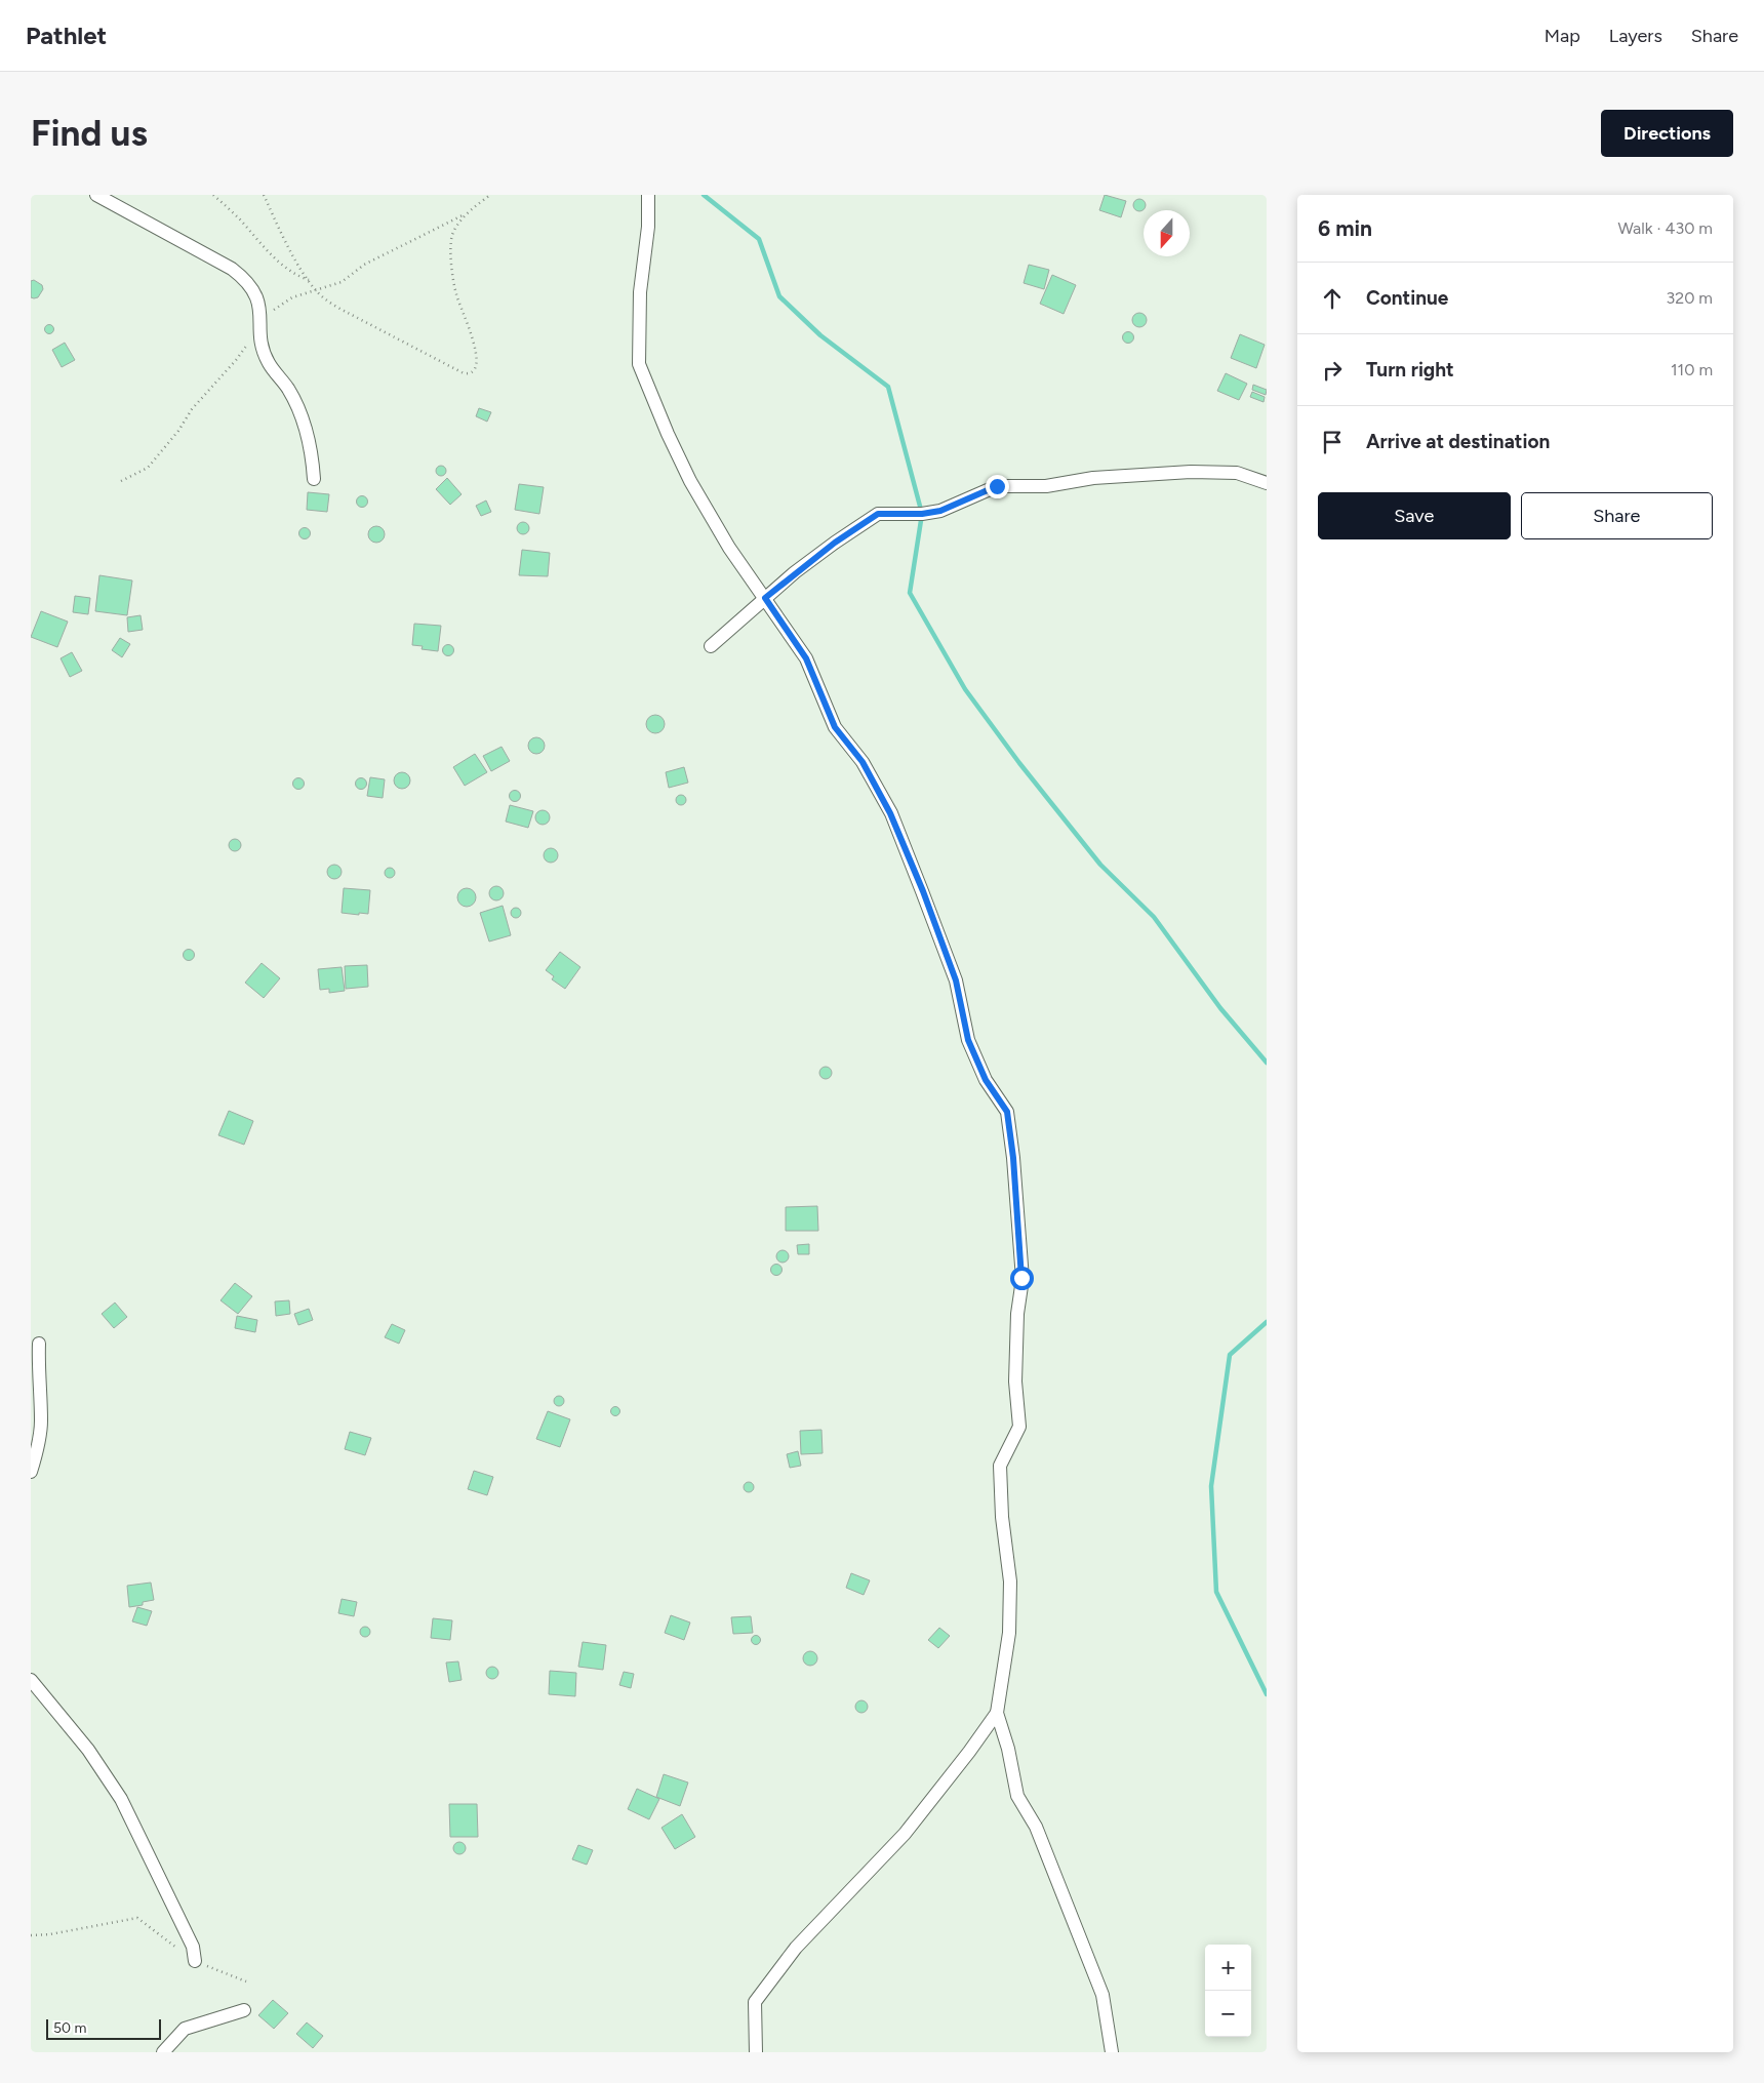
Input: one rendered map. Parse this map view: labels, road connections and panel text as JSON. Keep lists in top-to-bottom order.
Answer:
{
  "scale_bar": "50 m",
  "north": "bottom",
  "page": {
    "header": "Pathlet",
    "nav": ["Map", "Layers", "Share"],
    "buttons": [
      "Directions",
      ["Save", "Share"]
    ],
    "title": "Find us",
    "heading": ["6 min", "Walk · 430 m"],
    "list": [
      ["Continue", "320 m"],
      ["Turn right", "110 m"],
      "Arrive at destination"
    ],
    "map_buttons": ["+", "−"],
    "scale": "50 m"
  }
}
